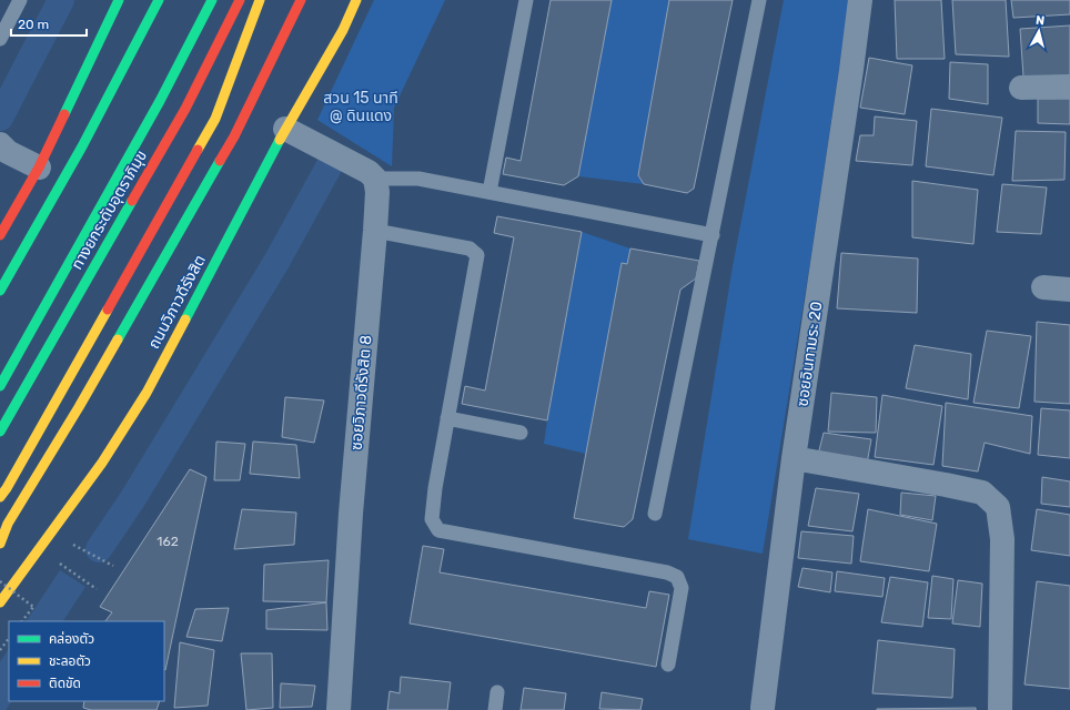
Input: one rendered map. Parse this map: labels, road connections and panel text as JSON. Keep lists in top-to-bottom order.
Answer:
{
  "streets": {
    "main road": ["ทางยกระดับอุตราภิมุข", "ถนนวิภาวดีรังสิต"],
    "street": ["ซอยอินทามระ 20", "ซอยวิภาวดีรังสิต 8"]
  },
  "parks": ["สวน 15 นาที @ ดินแดง"],
  "house_numbers": ["162"],
  "legend": ["คล่องตัว", "ชะลอตัว", "ติดขัด"],
  "scale_bar": "20 m",
  "north": "top"
}
